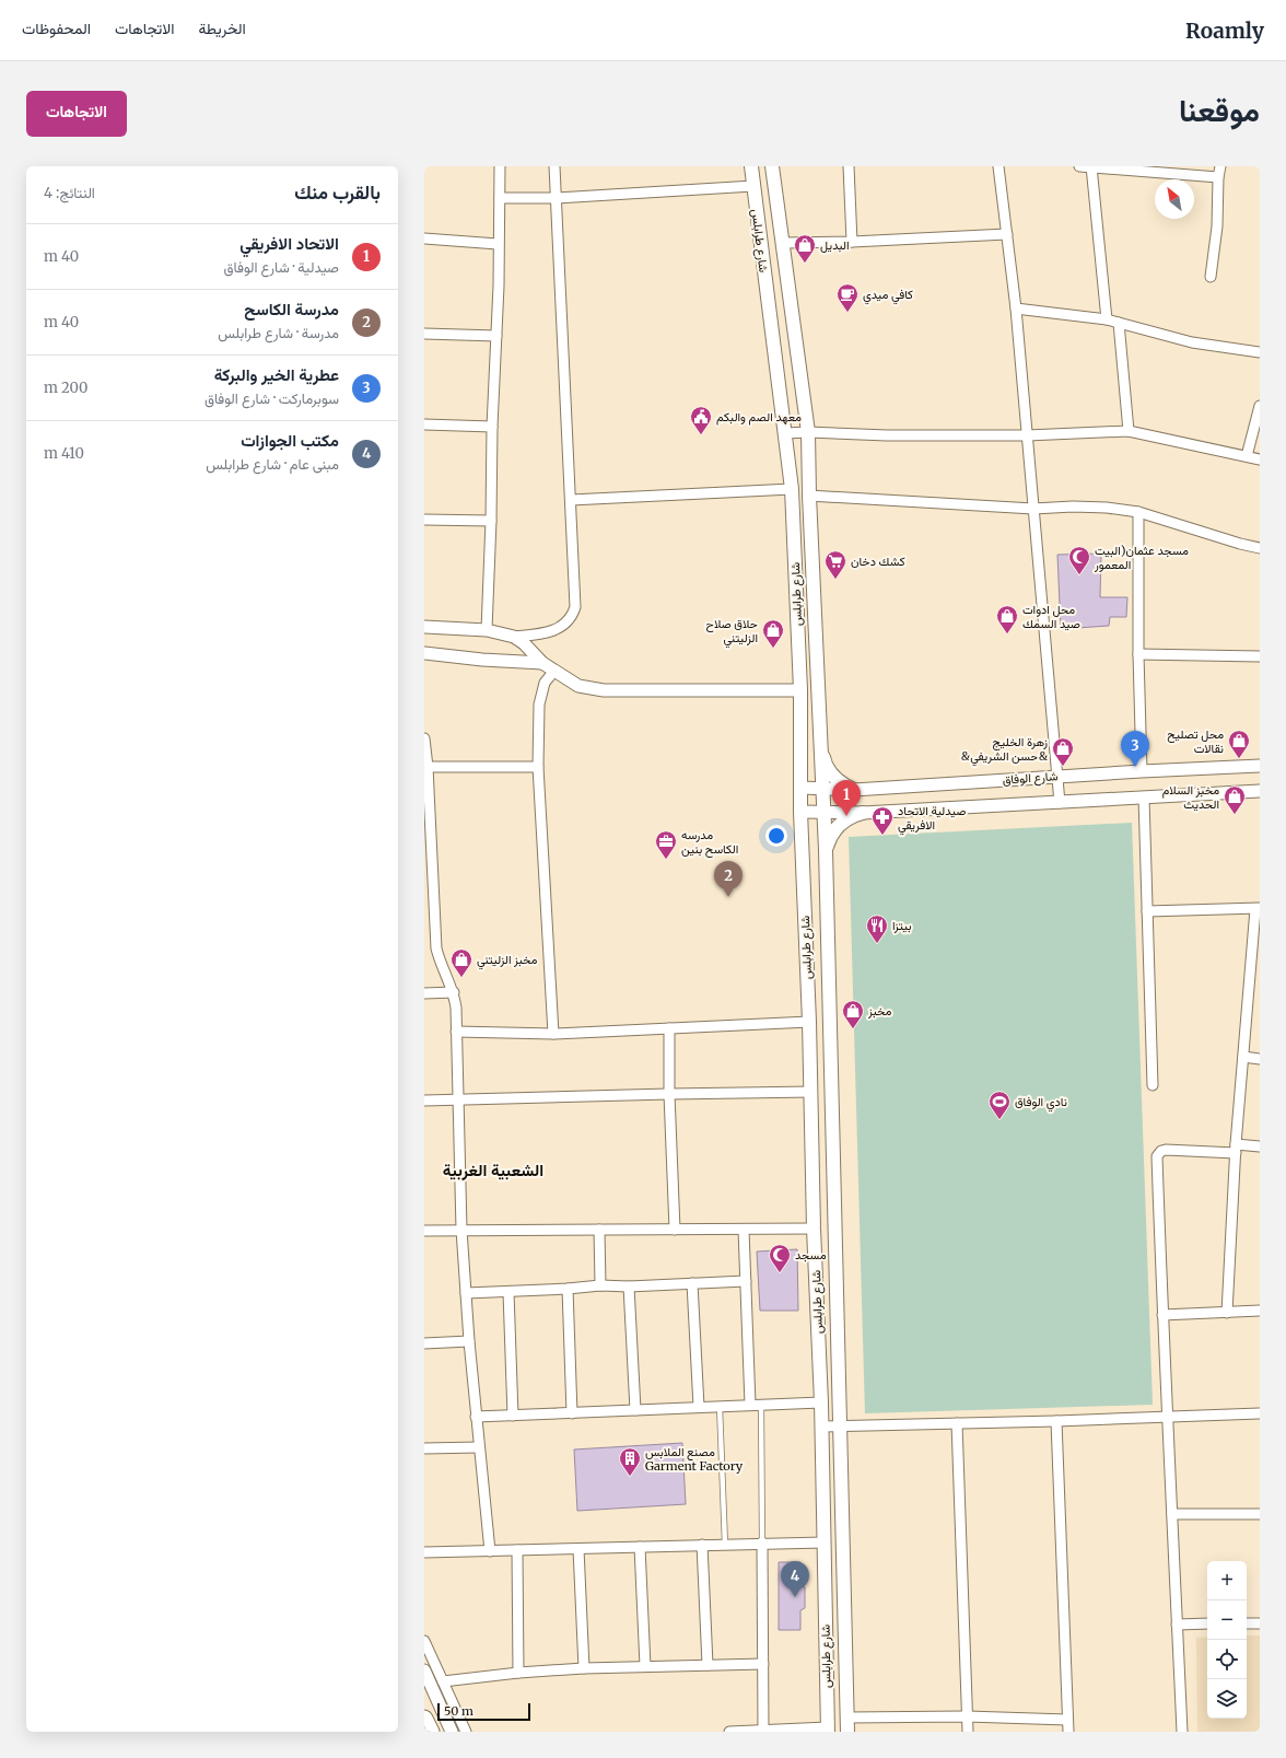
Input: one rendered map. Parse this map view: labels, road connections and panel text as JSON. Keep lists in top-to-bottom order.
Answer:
{
  "streets": {
    "main road": ["شارع طرابلس"],
    "street": ["شارع الوفاق"]
  },
  "crossings": [
    ["شارع طرابلس", "شارع الوفاق"]
  ],
  "districts": ["الشعبية الغربية"],
  "places": {
    "shop": [
      "البديل",
      "محل ادوات صيد السمك",
      "حلاق صلاح الزليتني",
      "محل تصليح نقالات",
      "زهرة الخليج &حسن الشريفي&",
      "مخبز السلام الحديث",
      "مخبز الزليتني",
      "مخبز"
    ],
    "cafe": ["كافي ميدي"],
    "public building": ["معهد الصم والبكم"],
    "mosque": ["مسجد عثمان(البيت المعمور", "مسجد"],
    "supermarket": ["كشك دخان"],
    "pharmacy": ["صيدلية الاتحاد الافريقي"],
    "office": ["مدرسه الكاسح بنين"],
    "restaurant": ["بيتزا"],
    "sports": ["نادي الوفاق"],
    "building": ["مصنع الملابس Garment Factory"]
  },
  "scale_bar": "50 m",
  "north": "top left",
  "page": {
    "header": "Roamly",
    "nav": ["الخريطة", "الاتجاهات", "المحفوظات"],
    "title": "موقعنا",
    "buttons": "الاتجاهات",
    "heading": ["بالقرب منك", "النتائج: 4"],
    "list": [
      {
        "mark": "1",
        "name": "الاتحاد الافريقي",
        "note": "صيدلية · شارع الوفاق",
        "value": "40 m"
      },
      {
        "mark": "2",
        "name": "مدرسة الكاسح",
        "note": "مدرسة · شارع طرابلس",
        "value": "40 m"
      },
      {
        "mark": "3",
        "name": "عطرية الخير والبركة",
        "note": "سوبرماركت · شارع الوفاق",
        "value": "200 m"
      },
      {
        "mark": "4",
        "name": "مكتب الجوازات",
        "note": "مبنى عام · شارع طرابلس",
        "value": "410 m"
      }
    ],
    "pins": [
      "3",
      "1",
      "2",
      "4"
    ],
    "map_buttons": ["+", "−"],
    "scale": "50 m"
  }
}
